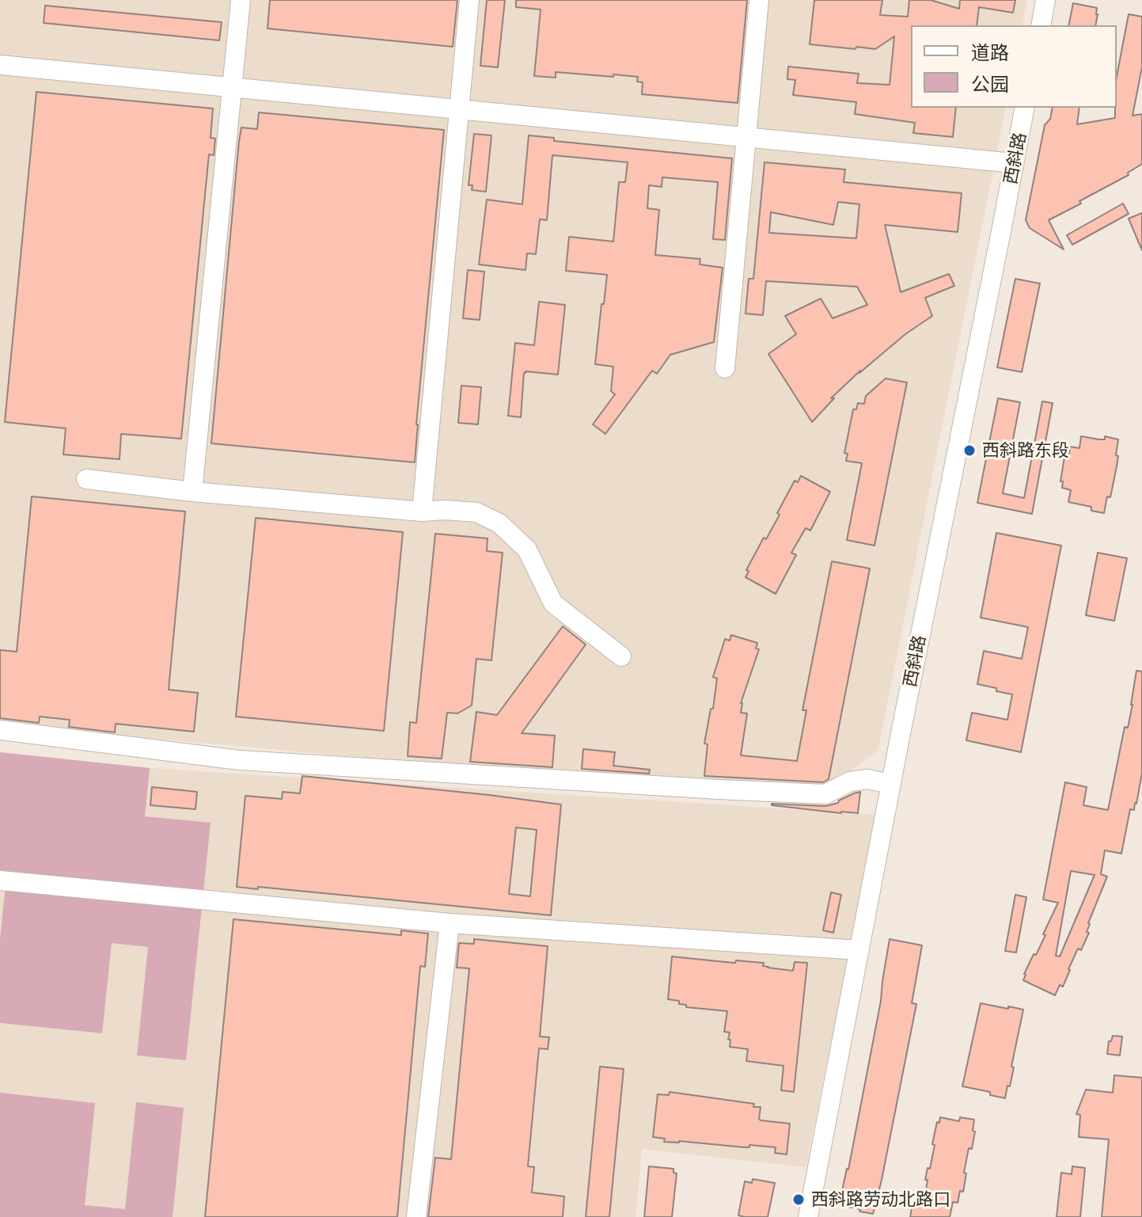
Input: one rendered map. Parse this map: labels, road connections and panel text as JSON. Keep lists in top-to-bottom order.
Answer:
{
  "streets": {
    "street": ["西斜路"]
  },
  "places": ["西斜路东段", "西斜路劳动北路口"],
  "legend": ["道路", "公园"]
}
